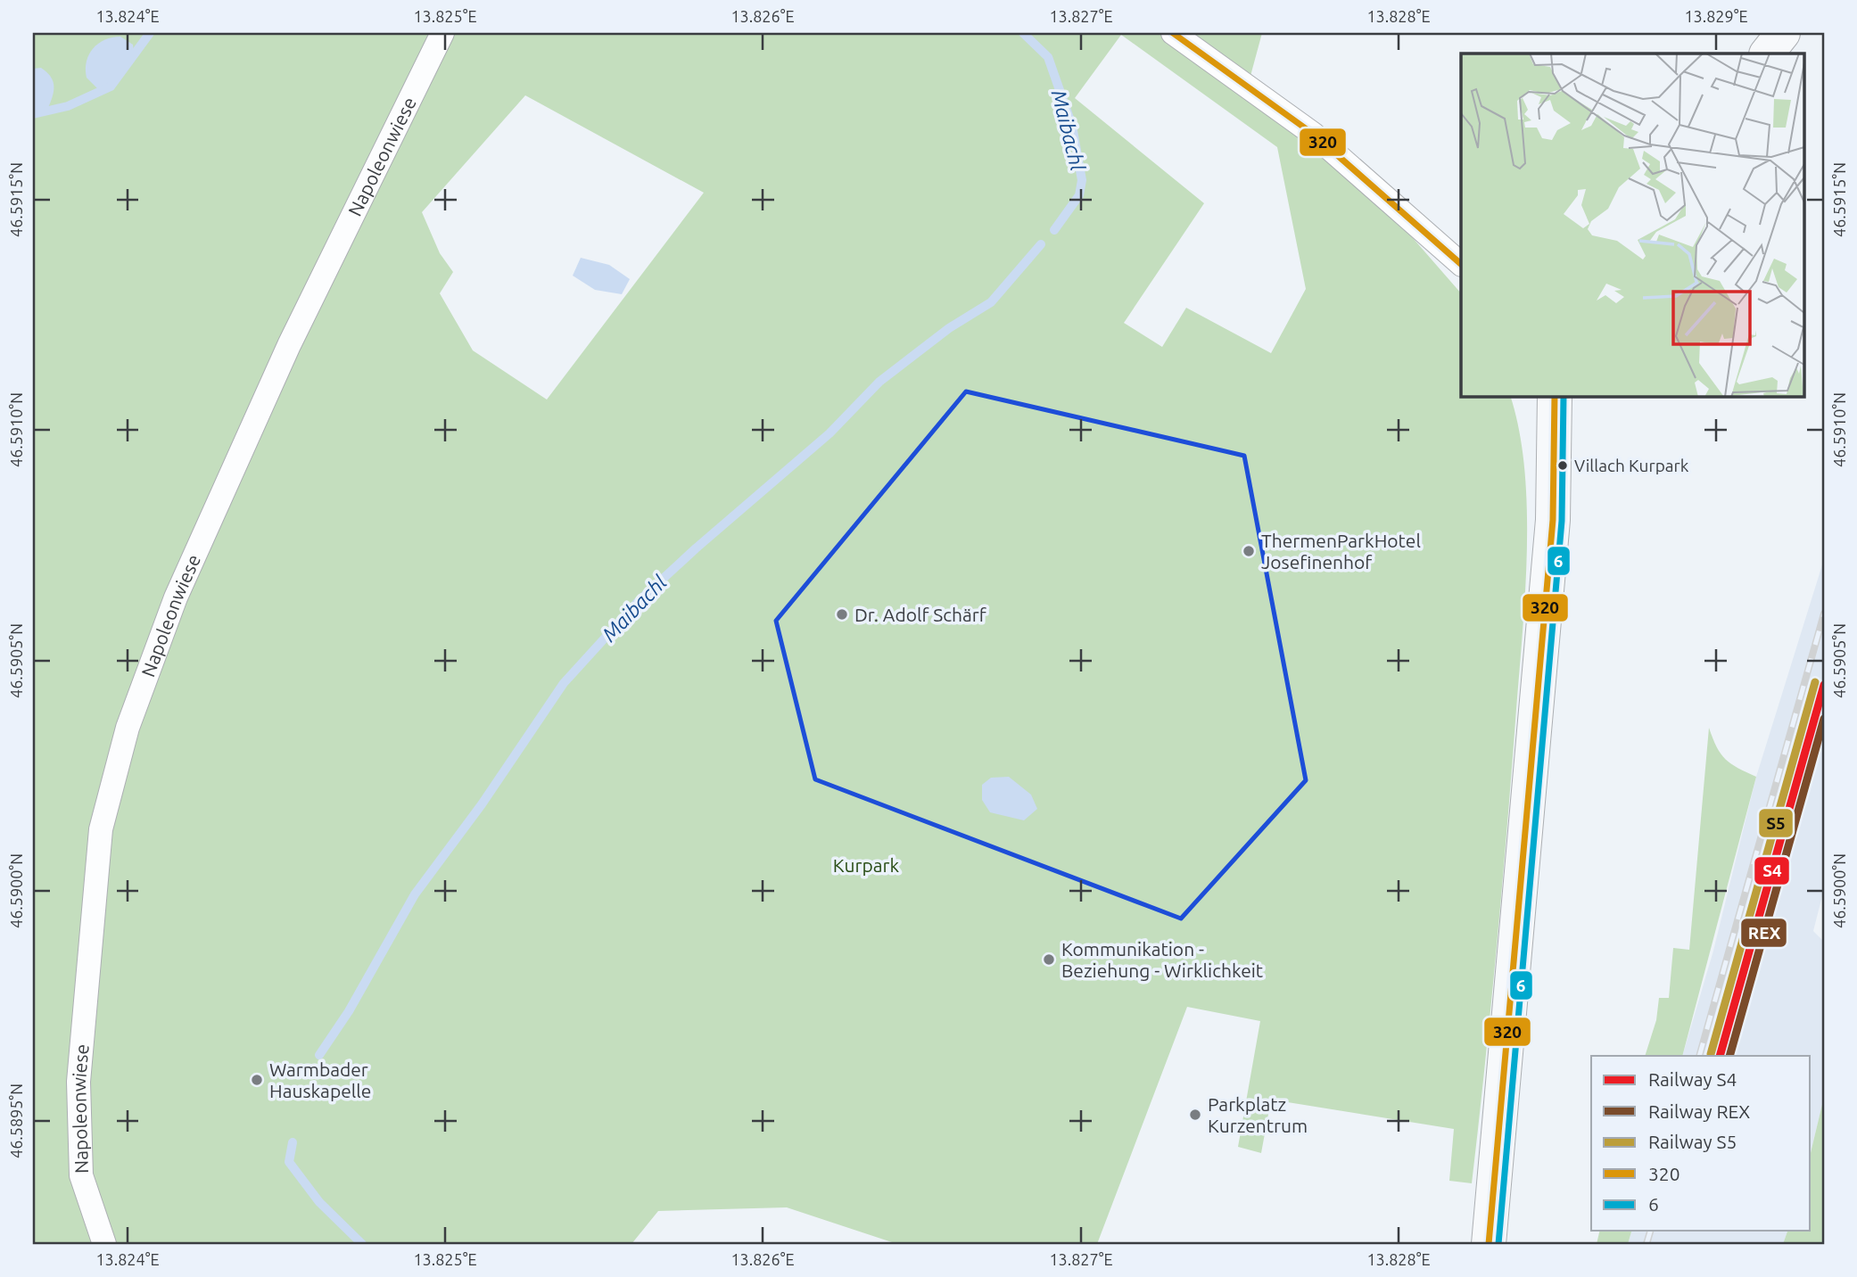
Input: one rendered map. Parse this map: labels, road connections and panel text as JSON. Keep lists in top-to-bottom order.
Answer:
{
  "streets": {
    "street": ["Napoleonwiese"]
  },
  "water": ["Maibachl"],
  "parks": ["Kurpark"],
  "places": [
    "Villach Kurpark",
    "ThermenParkHotel Josefinenhof",
    "Dr. Adolf Schärf",
    "Kommunikation - Beziehung - Wirklichkeit",
    "Warmbader Hauskapelle",
    "Parkplatz Kurzentrum"
  ],
  "lines": [
    "transit line 320",
    "transit line 6",
    "rail line S5",
    "rail line S4",
    "rail line REX"
  ],
  "legend": [
    "Railway S4",
    "Railway REX",
    "Railway S5",
    "320",
    "6"
  ],
  "coordinates": [
    "13.824°E",
    "13.825°E",
    "13.826°E",
    "13.827°E",
    "13.828°E",
    "13.829°E",
    "46.5915°N",
    "46.5910°N",
    "46.5905°N",
    "46.5900°N",
    "46.5895°N"
  ]
}
